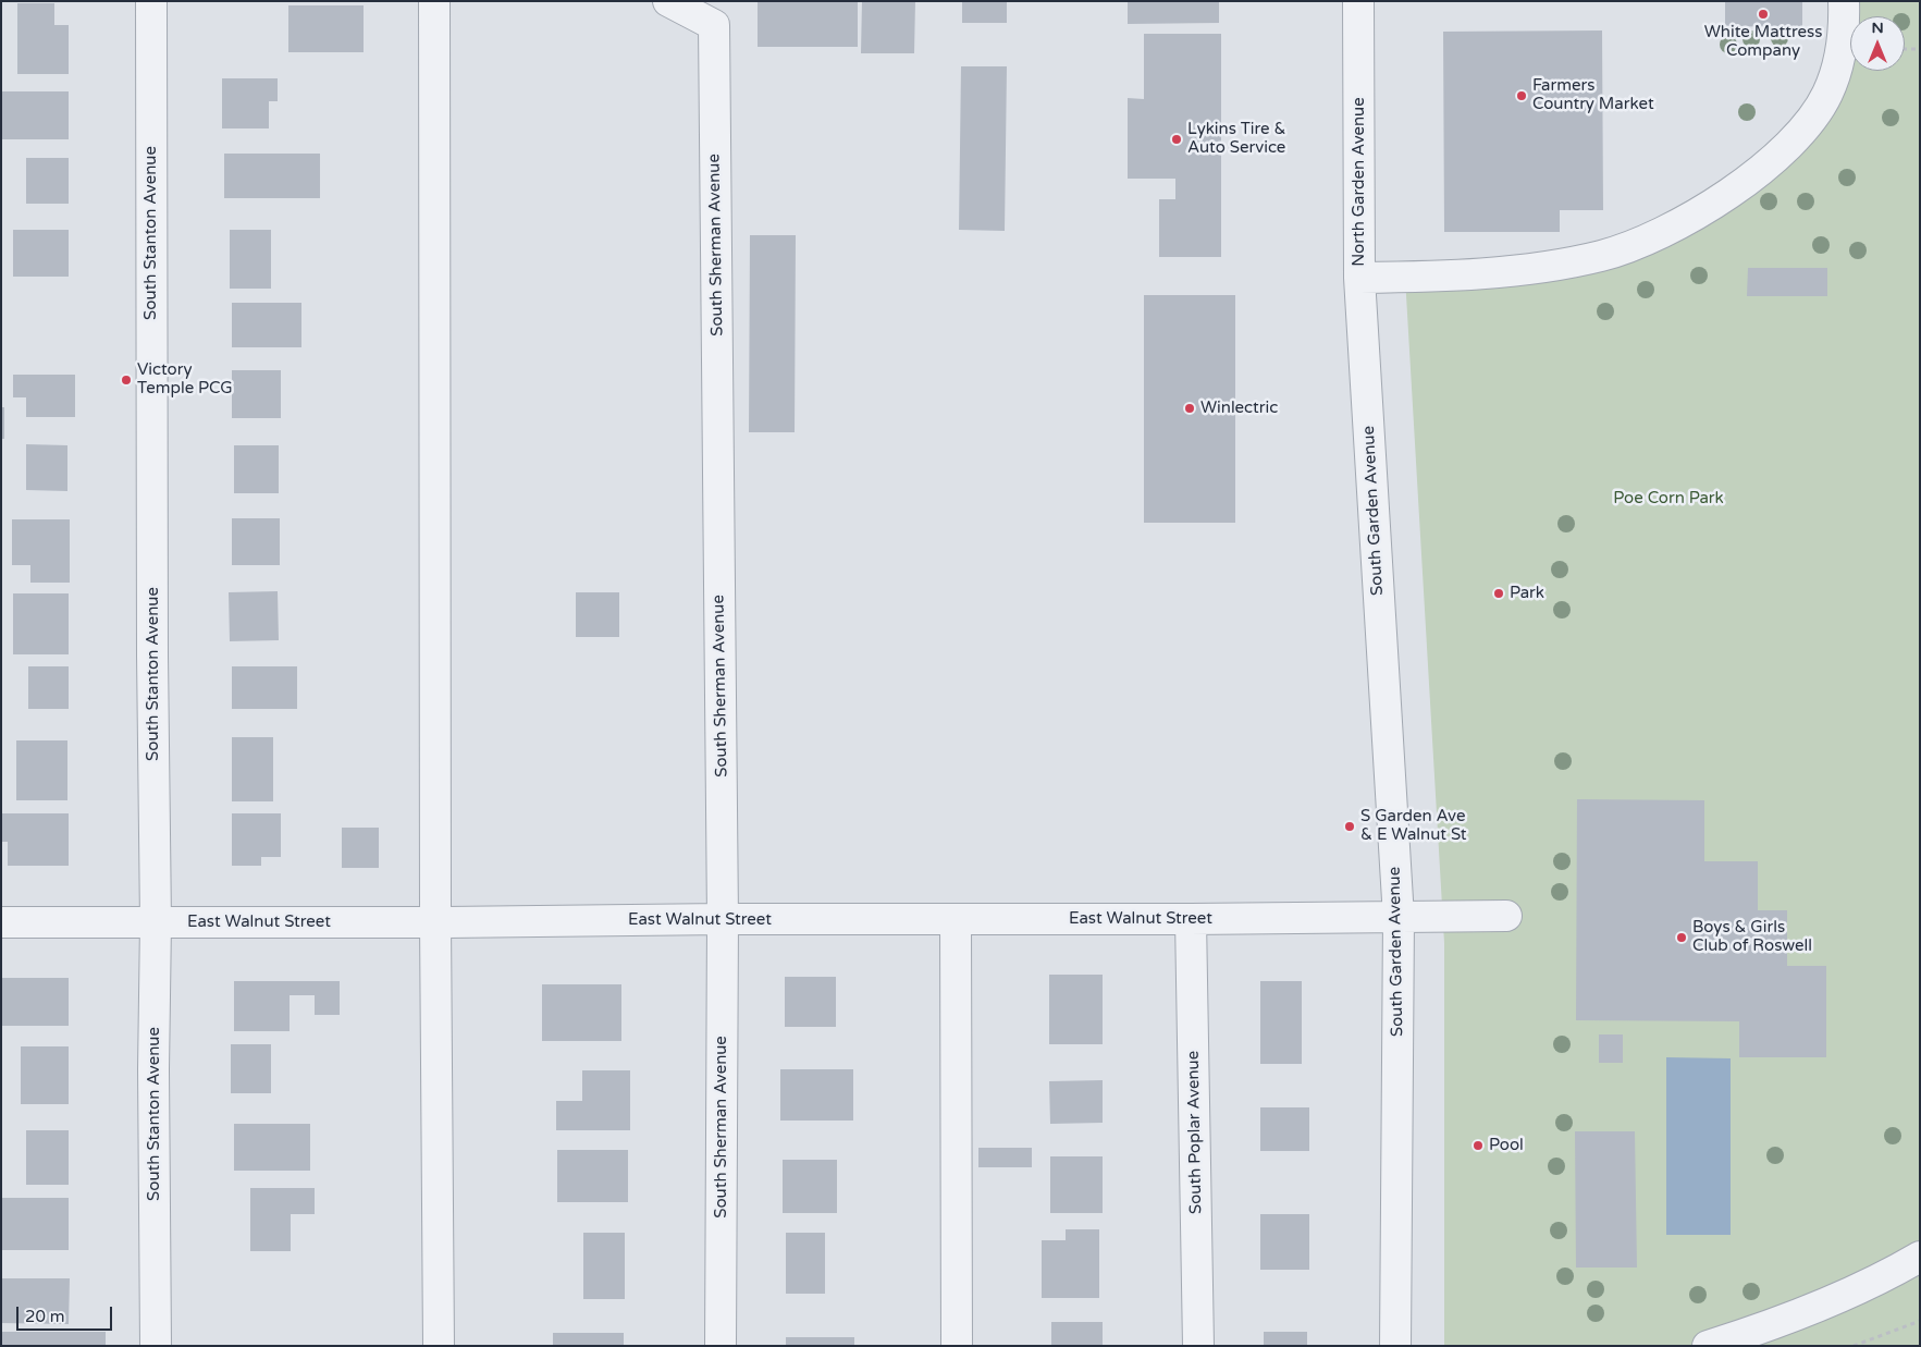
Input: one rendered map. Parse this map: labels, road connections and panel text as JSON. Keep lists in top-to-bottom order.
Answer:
{
  "streets": {
    "street": [
      "North Garden Avenue",
      "South Stanton Avenue",
      "South Sherman Avenue",
      "South Garden Avenue",
      "East Walnut Street",
      "South Poplar Avenue"
    ]
  },
  "crossings": [
    ["North Garden Avenue", "South Garden Avenue"],
    ["South Stanton Avenue", "East Walnut Street"],
    ["South Sherman Avenue", "East Walnut Street"],
    ["South Garden Avenue", "East Walnut Street"],
    ["East Walnut Street", "South Poplar Avenue"]
  ],
  "parks": ["Poe Corn Park"],
  "places": [
    "White Mattress Company",
    "Farmers Country Market",
    "Lykins Tire & Auto Service",
    "Victory Temple PCG",
    "Winlectric",
    "Park",
    "S Garden Ave & E Walnut St",
    "Boys & Girls Club of Roswell",
    "Pool"
  ],
  "scale_bar": "20 m",
  "north": "top"
}
